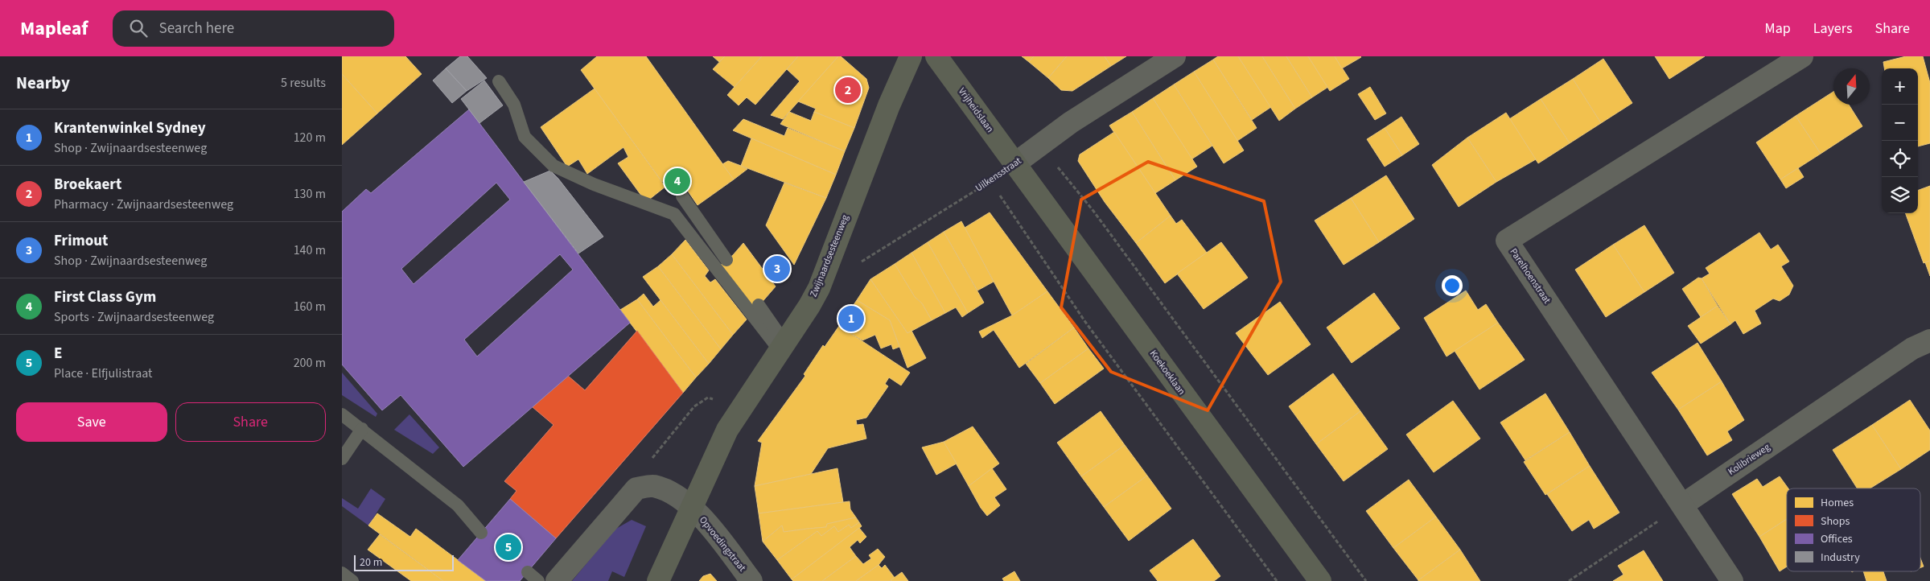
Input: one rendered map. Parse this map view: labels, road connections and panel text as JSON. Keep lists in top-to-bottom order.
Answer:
{
  "streets": {
    "street": [
      "Vrijheidslaan",
      "Uilkensstraat",
      "Zwijnaardsesteenweg",
      "Parelhoenstraat",
      "Koekoeklaan",
      "Kolibrieweg",
      "Opvoedingstraat"
    ]
  },
  "crossings": [
    ["Vrijheidslaan", "Uilkensstraat"],
    ["Vrijheidslaan", "Koekoeklaan"],
    ["Uilkensstraat", "Koekoeklaan"],
    ["Zwijnaardsesteenweg", "Opvoedingstraat"],
    ["Parelhoenstraat", "Kolibrieweg"]
  ],
  "legend": [
    "Homes",
    "Shops",
    "Offices",
    "Industry"
  ],
  "scale_bar": "20 m",
  "north": "top",
  "page": {
    "header": "Mapleaf",
    "search": "Search here",
    "nav": ["Map", "Layers", "Share"],
    "heading": ["Nearby", "5 results"],
    "map_buttons": ["+", "−"],
    "pins": [
      "2",
      "4",
      "3",
      "1",
      "5"
    ],
    "list": [
      {
        "mark": "1",
        "name": "Krantenwinkel Sydney",
        "note": "Shop · Zwijnaardsesteenweg",
        "value": "120 m"
      },
      {
        "mark": "2",
        "name": "Broekaert",
        "note": "Pharmacy · Zwijnaardsesteenweg",
        "value": "130 m"
      },
      {
        "mark": "3",
        "name": "Frimout",
        "note": "Shop · Zwijnaardsesteenweg",
        "value": "140 m"
      },
      {
        "mark": "4",
        "name": "First Class Gym",
        "note": "Sports · Zwijnaardsesteenweg",
        "value": "160 m"
      },
      {
        "mark": "5",
        "name": "E",
        "note": "Place · Elfjulistraat",
        "value": "200 m"
      }
    ],
    "buttons": ["Save", "Share"],
    "scale": "20 m"
  }
}
